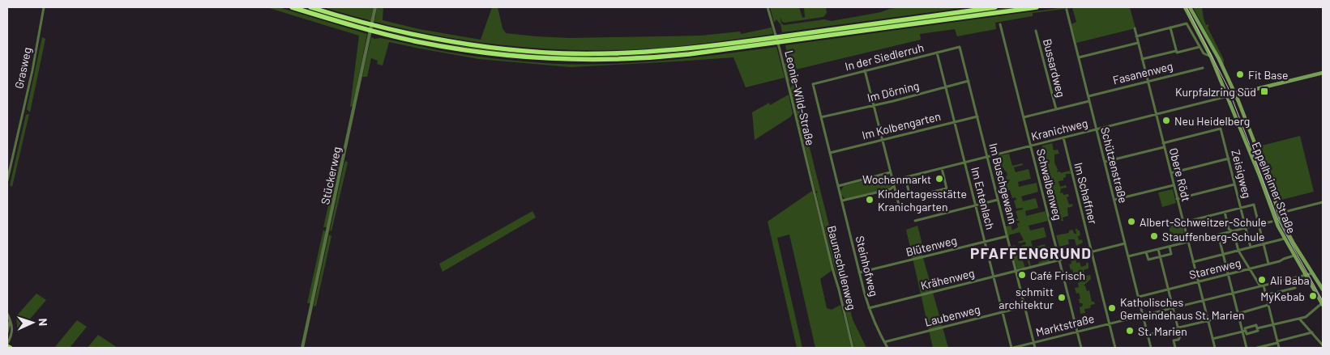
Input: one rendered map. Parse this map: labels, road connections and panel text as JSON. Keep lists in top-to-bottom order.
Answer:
{
  "streets": {
    "main road": ["Eppelheimer Straße"],
    "street": [
      "In der Siedlerruh",
      "Grasweg",
      "Bussardweg",
      "Fasanenweg",
      "Im Dörning",
      "Leonie-Wild-Straße",
      "Im Kolbengarten",
      "Kranichweg",
      "Schützenstraße",
      "Zeisigweg",
      "Obere Rödt",
      "Stückerweg",
      "Im Buschgewann",
      "Schwalbenweg",
      "Im Schaffner",
      "Im Entenlach",
      "Blütenweg",
      "Steinhofweg",
      "Baumschulenweg",
      "Starenweg",
      "Krähenweg",
      "Laubenweg",
      "Marktstraße"
    ]
  },
  "crossings": [
    ["In der Siedlerruh", "Im Buschgewann"],
    ["In der Siedlerruh", "Im Entenlach"],
    ["In der Siedlerruh", "Steinhofweg"],
    ["Fasanenweg", "Schützenstraße"],
    ["Fasanenweg", "Obere Rödt"],
    ["Im Dörning", "Im Buschgewann"],
    ["Im Dörning", "Im Entenlach"],
    ["Im Dörning", "Steinhofweg"],
    ["Leonie-Wild-Straße", "Baumschulenweg"],
    ["Im Kolbengarten", "Im Buschgewann"],
    ["Im Kolbengarten", "Im Entenlach"],
    ["Im Kolbengarten", "Steinhofweg"],
    ["Kranichweg", "Schützenstraße"],
    ["Kranichweg", "Obere Rödt"],
    ["Kranichweg", "Im Buschgewann"],
    ["Kranichweg", "Schwalbenweg"],
    ["Kranichweg", "Eppelheimer Straße"],
    ["Kranichweg", "Im Schaffner"],
    ["Kranichweg", "Im Entenlach"],
    ["Schützenstraße", "Starenweg"],
    ["Schützenstraße", "Krähenweg"],
    ["Schützenstraße", "Marktstraße"],
    ["Zeisigweg", "Obere Rödt"],
    ["Obere Rödt", "Starenweg"],
    ["Obere Rödt", "Marktstraße"],
    ["Im Buschgewann", "Blütenweg"],
    ["Im Buschgewann", "Krähenweg"],
    ["Im Buschgewann", "Laubenweg"],
    ["Im Buschgewann", "Marktstraße"],
    ["Schwalbenweg", "Krähenweg"],
    ["Schwalbenweg", "Marktstraße"],
    ["Eppelheimer Straße", "Starenweg"],
    ["Eppelheimer Straße", "Marktstraße"],
    ["Im Schaffner", "Krähenweg"],
    ["Im Schaffner", "Marktstraße"],
    ["Im Entenlach", "Blütenweg"],
    ["Im Entenlach", "Krähenweg"],
    ["Im Entenlach", "Laubenweg"],
    ["Im Entenlach", "Marktstraße"],
    ["Blütenweg", "Steinhofweg"],
    ["Steinhofweg", "Krähenweg"],
    ["Steinhofweg", "Laubenweg"]
  ],
  "districts": ["PFAFFENGRUND"],
  "places": {
    "other": [
      "Fit Base",
      "Neu Heidelberg",
      "Wochenmarkt",
      "Kindertagesstätte Kranichgarten",
      "Albert-Schweitzer-Schule",
      "Stauffenberg-Schule",
      "Café Frisch",
      "Ali Baba",
      "MyKebab",
      "schmitt architektur",
      "Katholisches Gemeindehaus St. Marien",
      "St. Marien"
    ],
    "transit": ["Kurpfalzring Süd"]
  },
  "north": "right"
}
